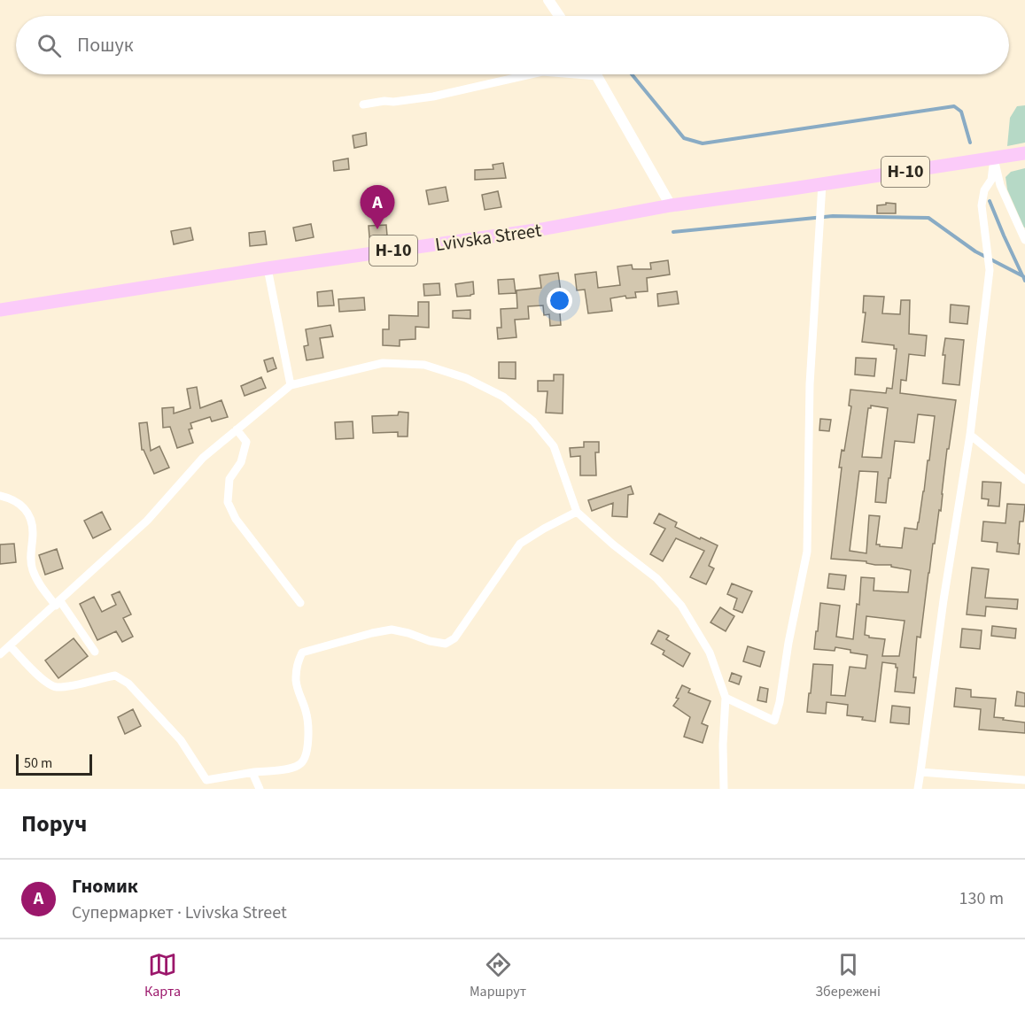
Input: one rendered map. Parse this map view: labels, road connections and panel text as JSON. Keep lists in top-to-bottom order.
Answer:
{
  "streets": {
    "main road": ["Н-10", "Lvivska Street"]
  },
  "crossings": [
    ["Н-10", "Lvivska Street"]
  ],
  "scale_bar": "50 m",
  "page": {
    "search": "Пошук",
    "pins": "A",
    "scale": "50 m",
    "heading": "Поруч",
    "list": [
      {
        "mark": "A",
        "name": "Гномик",
        "note": "Супермаркет · Lvivska Street",
        "value": "130 m"
      }
    ],
    "nav": ["Карта", "Маршрут", "Збережені"]
  }
}
